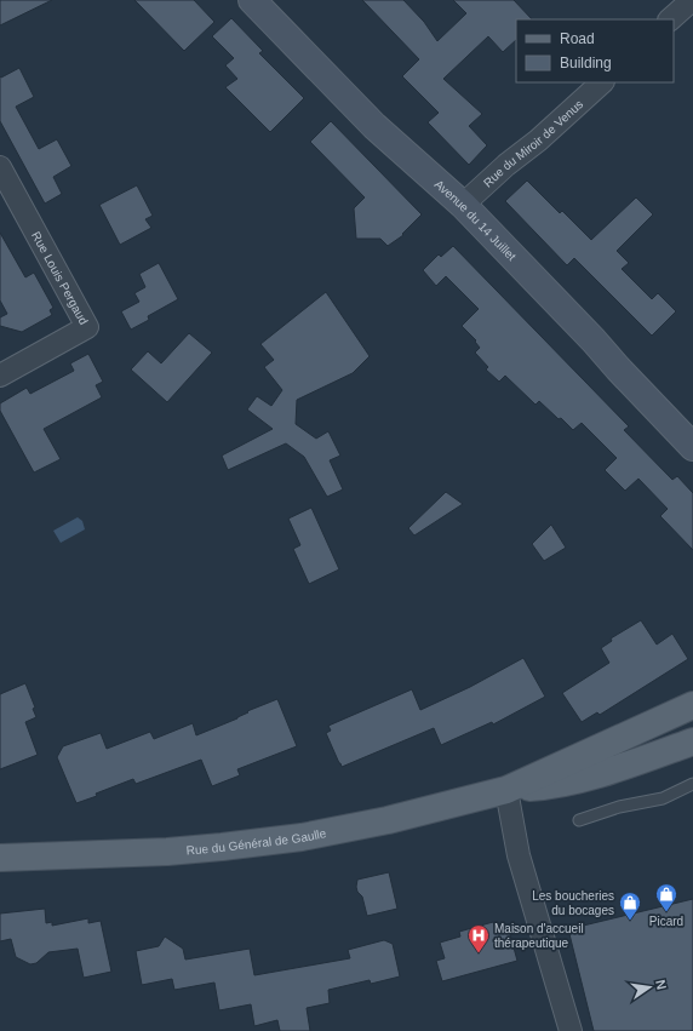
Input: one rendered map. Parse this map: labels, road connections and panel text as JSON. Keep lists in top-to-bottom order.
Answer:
{
  "streets": {
    "main road": ["Rue du Général de Gaulle"],
    "street": ["Rue du Miroir de Venus", "Avenue du 14 Juillet", "Rue Louis Pergaud"]
  },
  "crossings": [
    ["Rue du Miroir de Venus", "Avenue du 14 Juillet"]
  ],
  "places": {
    "shop": ["Picard", "Les boucheries du bocages"],
    "hospital": ["Maison d'accueil thérapeutique"]
  },
  "legend": ["Road", "Building"],
  "north": "right"
}
